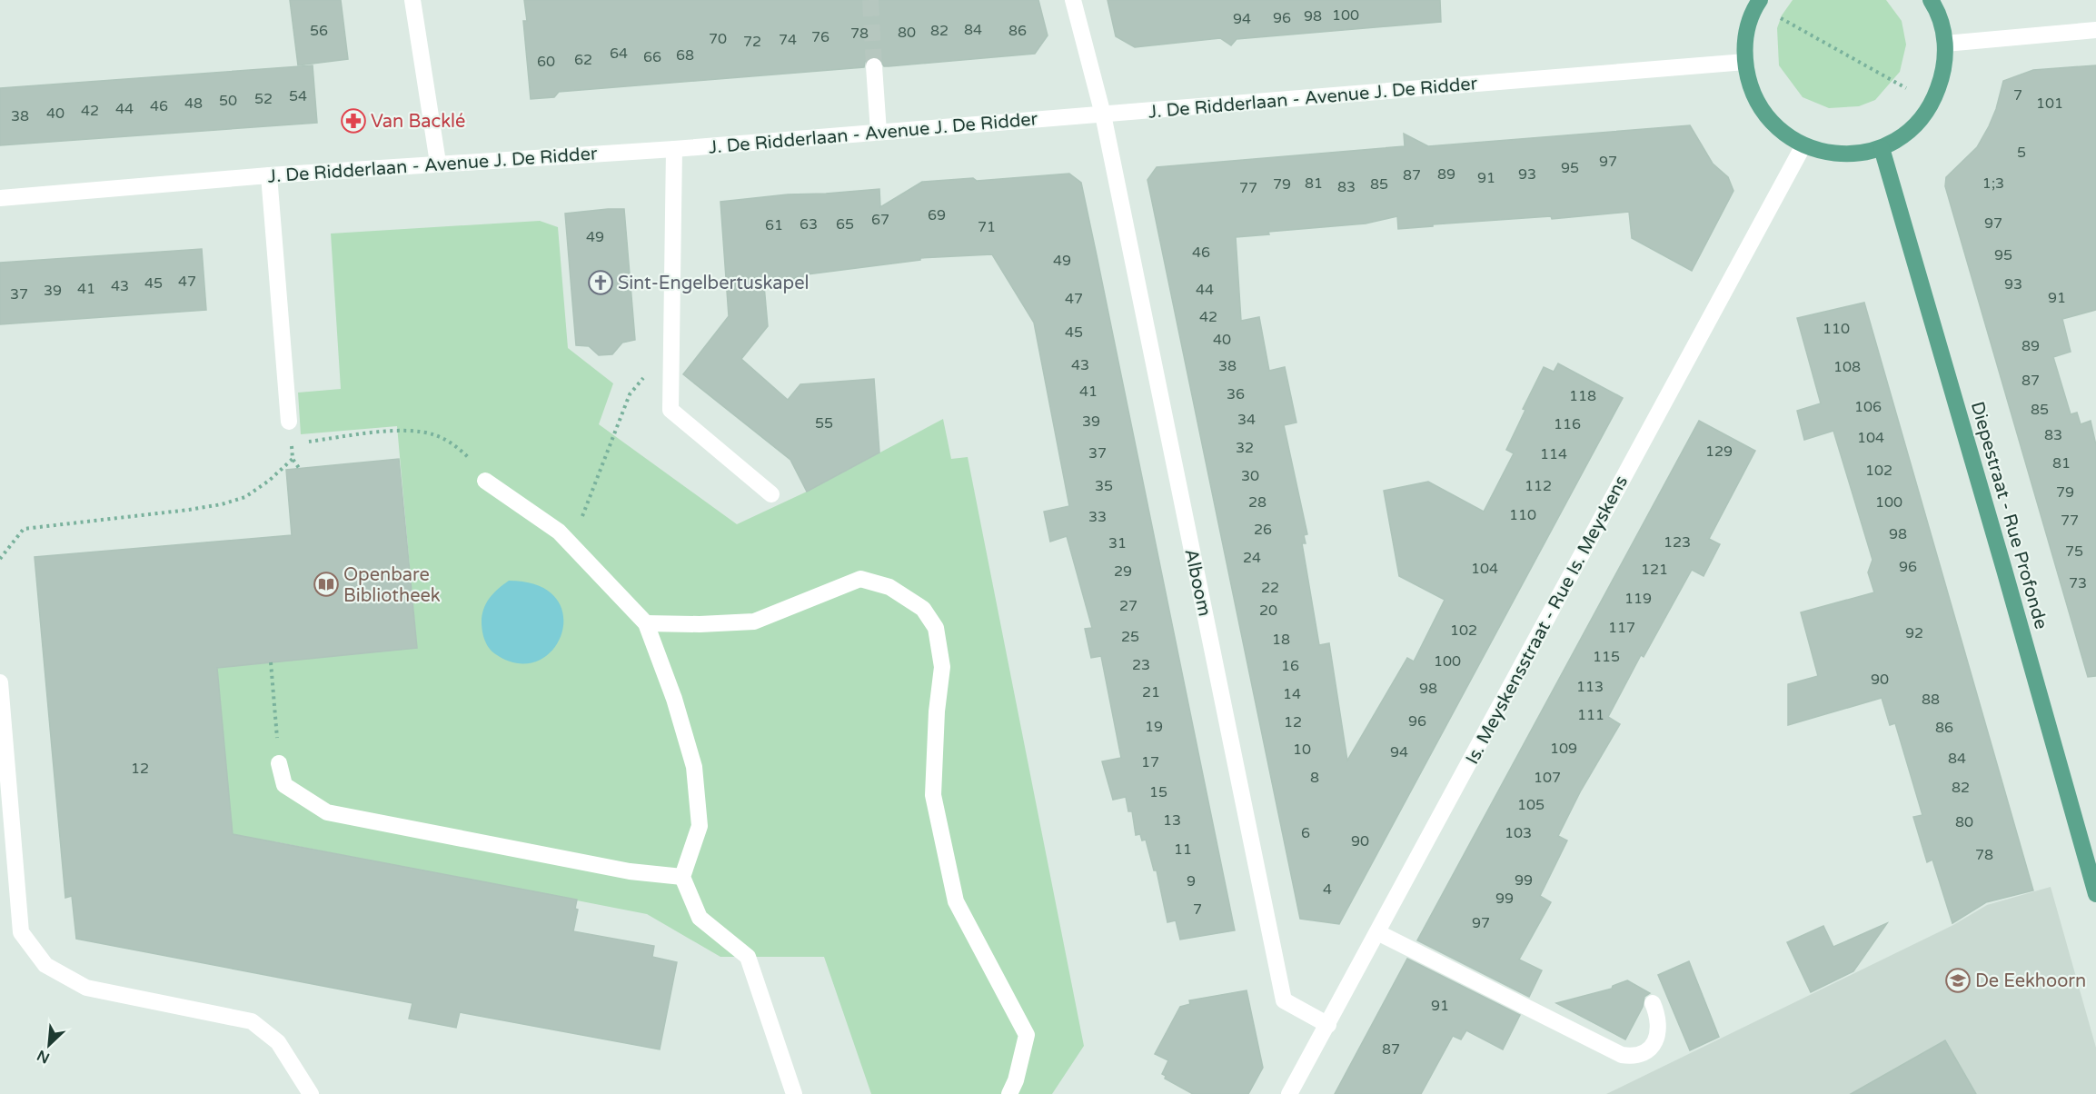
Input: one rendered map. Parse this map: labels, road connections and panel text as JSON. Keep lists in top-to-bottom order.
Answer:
{
  "streets": {
    "main road": ["Diepestraat - Rue Profonde"],
    "street": ["J. De Ridderlaan - Avenue J. De Ridder", "Alboom", "Is. Meyskensstraat - Rue Is. Meyskens"]
  },
  "crossings": [
    ["J. De Ridderlaan - Avenue J. De Ridder", "Alboom"],
    ["Alboom", "Is. Meyskensstraat - Rue Is. Meyskens"]
  ],
  "places": {
    "pharmacy": ["Van Backlé"],
    "church": ["Sint-Engelbertuskapel"],
    "library": ["Openbare Bibliotheek"],
    "school or university": ["De Eekhoorn"]
  },
  "house_numbers": [
    "100",
    "98",
    "96",
    "94",
    "84",
    "56",
    "82",
    "86",
    "80",
    "78",
    "76",
    "70",
    "74",
    "72",
    "64",
    "68",
    "66",
    "62",
    "60",
    "7",
    "54",
    "52",
    "50",
    "48",
    "101",
    "46",
    "44",
    "42",
    "40",
    "38",
    "5",
    "97",
    "95",
    "89",
    "93",
    "87",
    "91",
    "81",
    "1;3",
    "79",
    "85",
    "83",
    "77",
    "69",
    "67",
    "97",
    "63",
    "65",
    "61",
    "71",
    "49",
    "46",
    "95",
    "49",
    "47",
    "45",
    "93",
    "43",
    "41",
    "44",
    "39",
    "37",
    "91",
    "47",
    "42",
    "110",
    "45",
    "40",
    "89",
    "43",
    "38",
    "108",
    "87",
    "41",
    "36",
    "118",
    "106",
    "85",
    "34",
    "39",
    "55",
    "116",
    "83",
    "104",
    "32",
    "129",
    "37",
    "114",
    "81",
    "102",
    "30",
    "35",
    "112",
    "79",
    "28",
    "100",
    "110",
    "33",
    "77",
    "26",
    "98",
    "123",
    "31",
    "75",
    "24",
    "96",
    "104",
    "121",
    "29",
    "73",
    "22",
    "119",
    "27",
    "20",
    "117",
    "102",
    "92",
    "25",
    "18",
    "115",
    "100",
    "23",
    "16",
    "90",
    "113",
    "98",
    "21",
    "14",
    "88",
    "111",
    "96",
    "12",
    "19",
    "86",
    "109",
    "10",
    "94",
    "84",
    "17",
    "12",
    "8",
    "107",
    "82",
    "15",
    "105",
    "13",
    "80",
    "6",
    "103",
    "90",
    "11",
    "78",
    "99",
    "9",
    "4",
    "99",
    "7",
    "97",
    "91",
    "87"
  ],
  "north": "bottom left"
}
